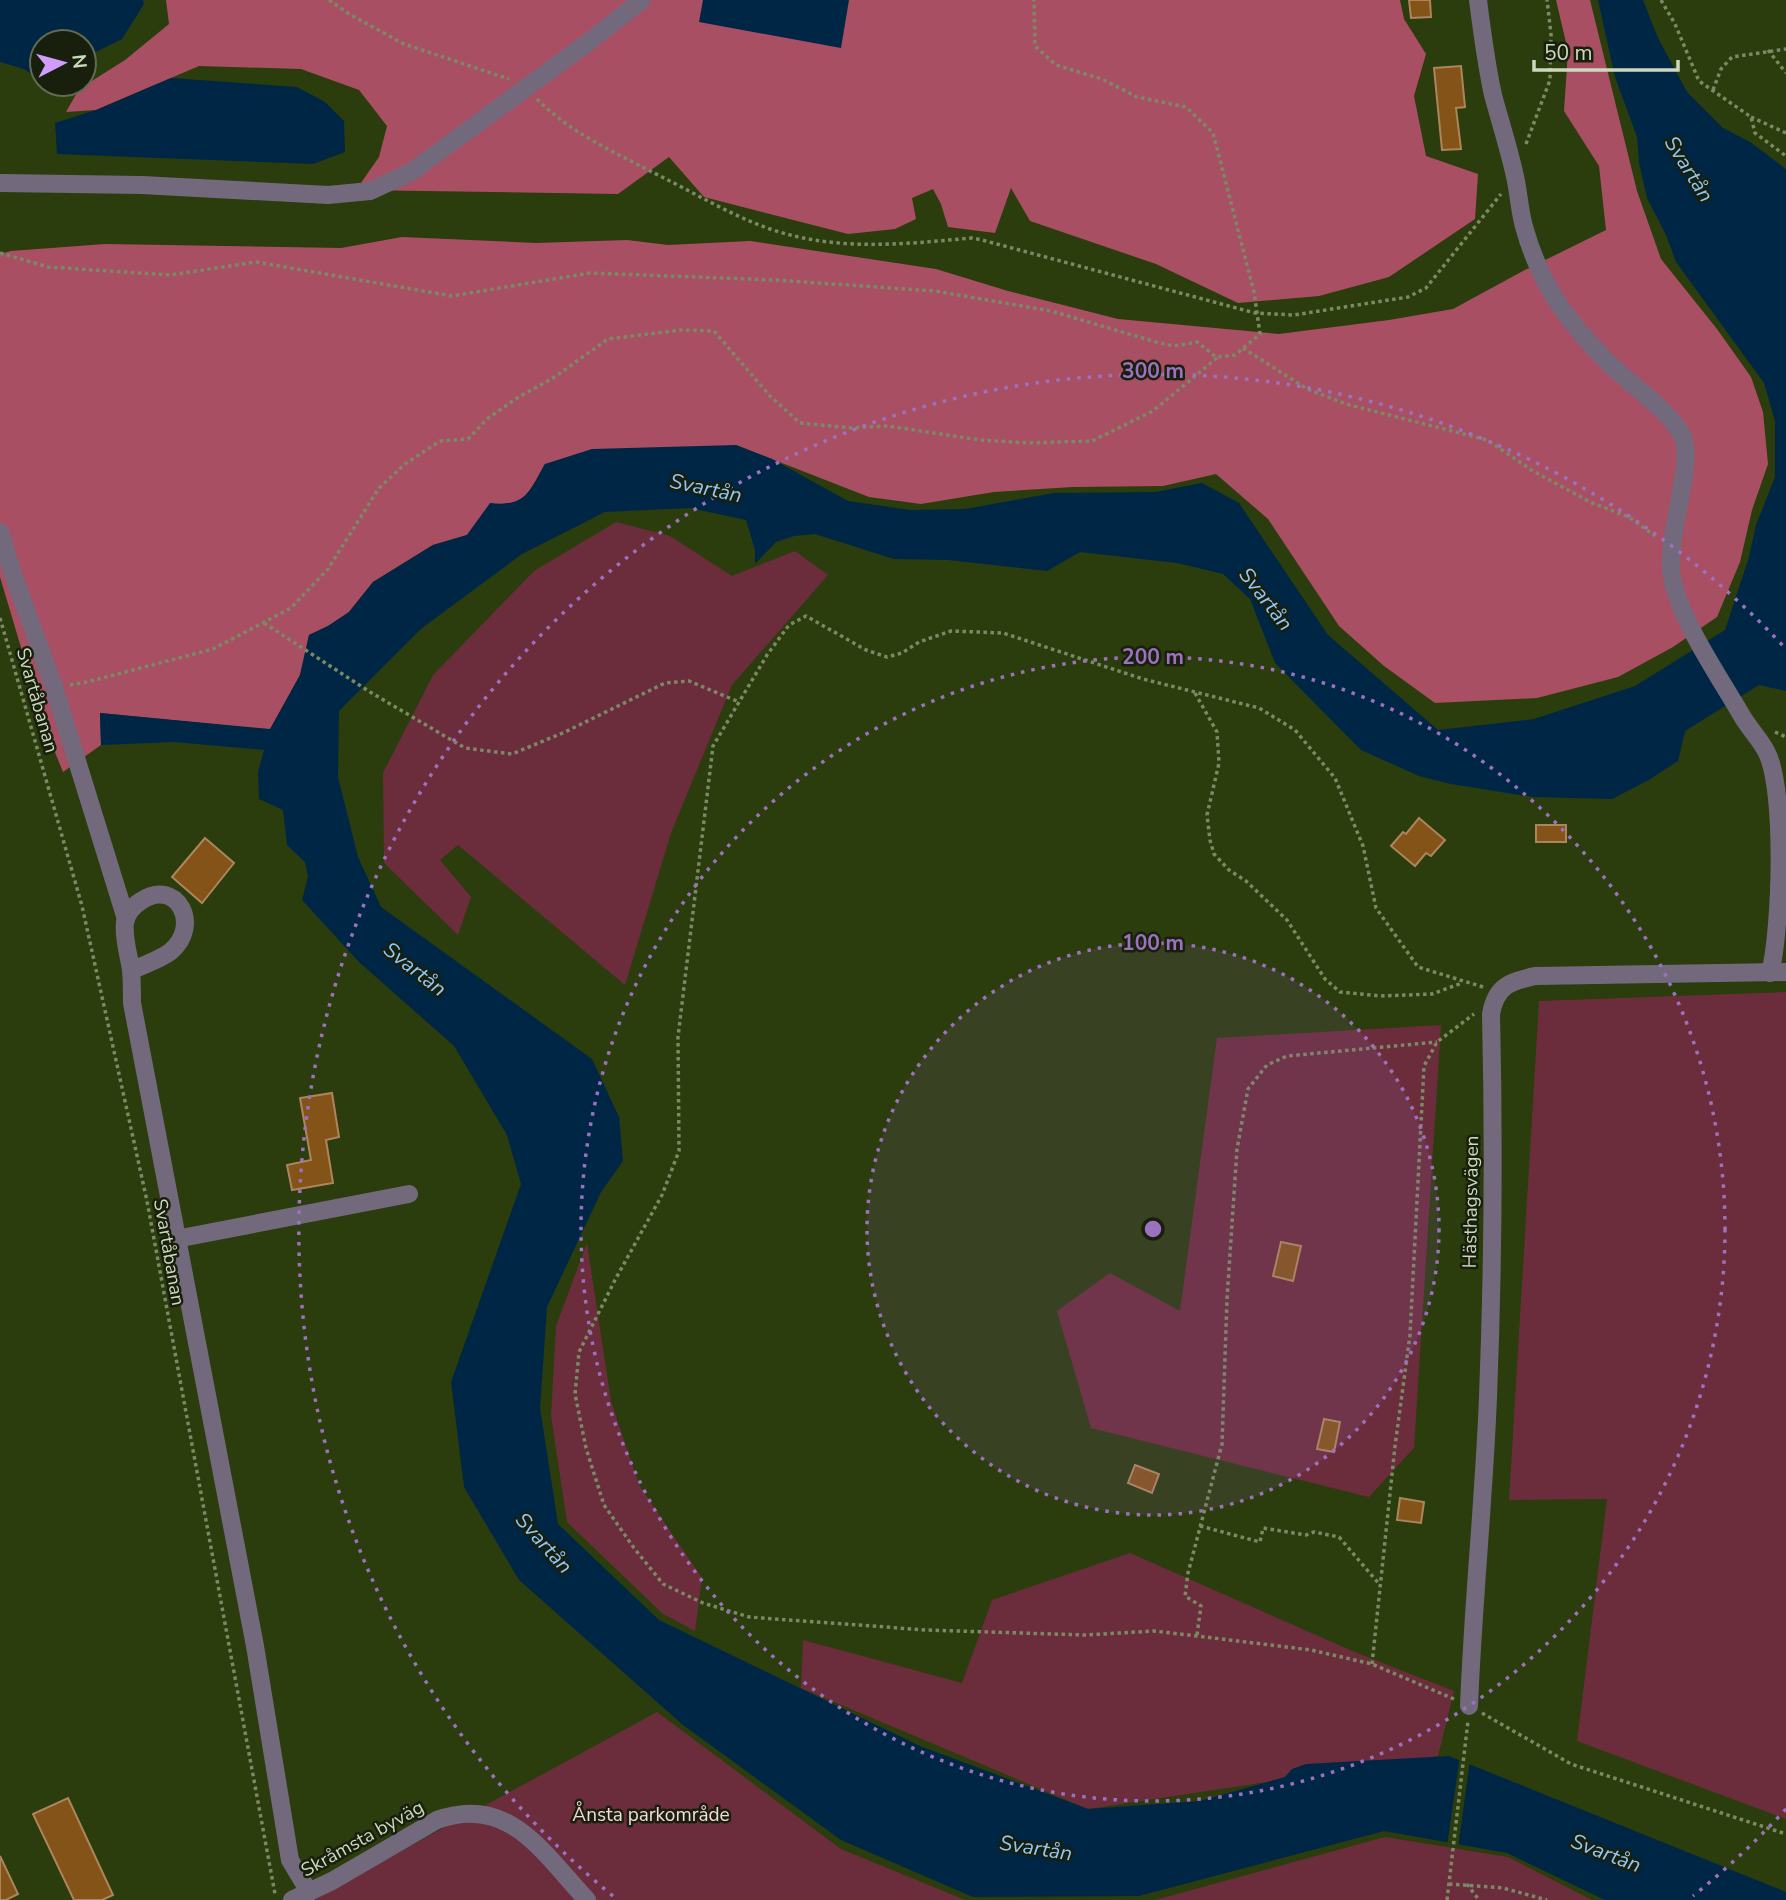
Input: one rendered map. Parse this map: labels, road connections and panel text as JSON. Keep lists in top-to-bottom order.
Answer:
{
  "streets": {
    "lane": ["Hästhagsvägen", "Skråmsta byväg"],
    "path": ["Svartåbanan"]
  },
  "water": ["Svartån"],
  "parks": ["Ånsta parkområde"],
  "scale_bar": "50 m",
  "north": "right",
  "rings": ["300 m", "200 m", "100 m"]
}
